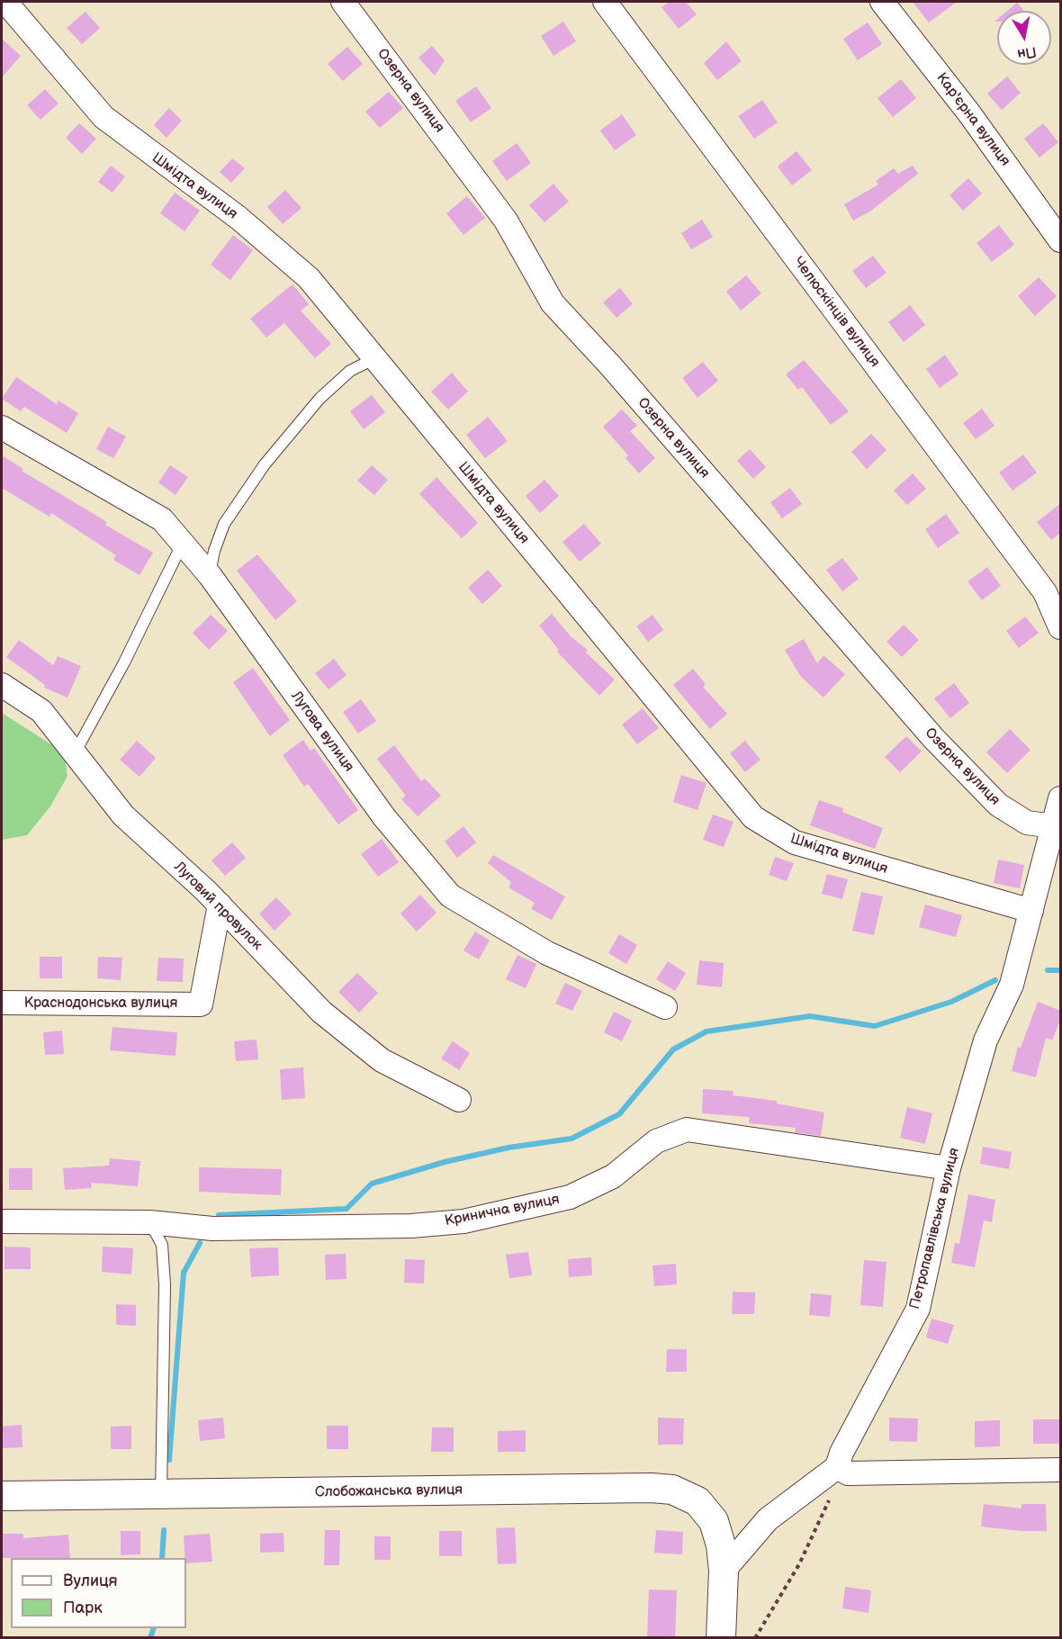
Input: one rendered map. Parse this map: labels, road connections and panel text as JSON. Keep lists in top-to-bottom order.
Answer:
{
  "streets": {
    "street": [
      "Озерна вулиця",
      "Кар'єрна вулиця",
      "Шмідта вулиця",
      "Челюскінців вулиця",
      "Лугова вулиця",
      "Луговий провулок",
      "Краснодонська вулиця",
      "Кринична вулиця",
      "Петропавлівська вулиця",
      "Слобожанська вулиця"
    ]
  },
  "crossings": [
    ["Озерна вулиця", "Петропавлівська вулиця"],
    ["Шмідта вулиця", "Петропавлівська вулиця"],
    ["Луговий провулок", "Краснодонська вулиця"],
    ["Кринична вулиця", "Петропавлівська вулиця"]
  ],
  "legend": ["Вулиця", "Парк"],
  "north": "bottom"
}
